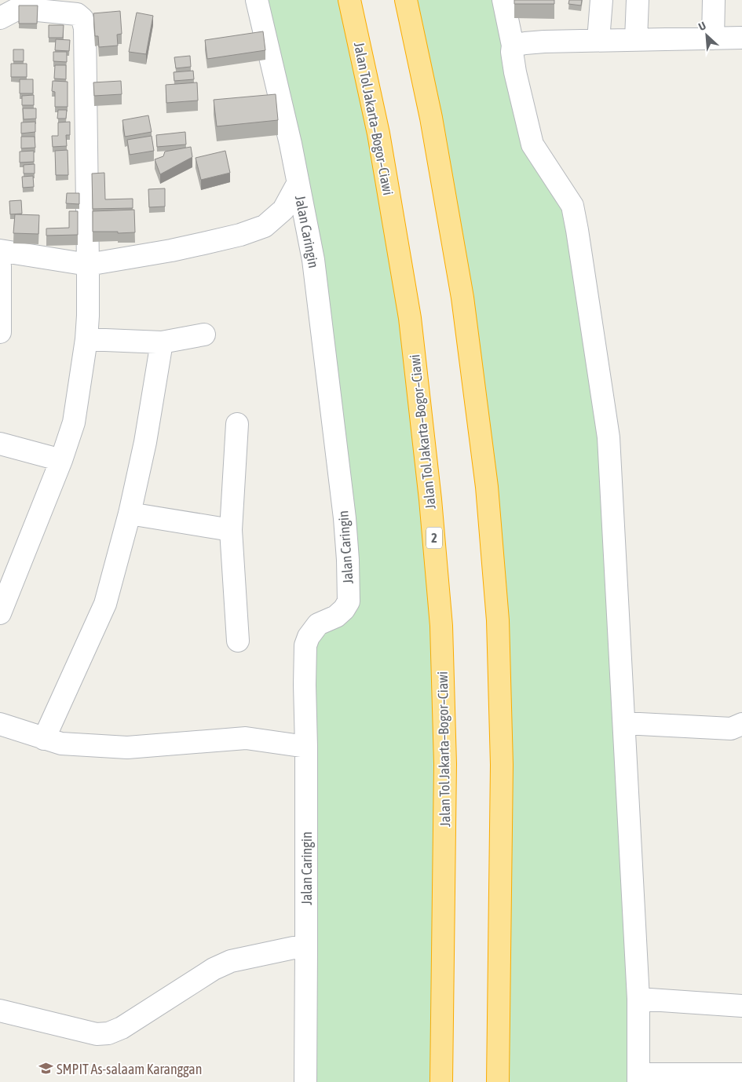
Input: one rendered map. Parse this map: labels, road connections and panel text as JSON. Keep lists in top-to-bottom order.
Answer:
{
  "streets": {
    "highway": ["Jalan Tol Jakarta–Bogor–Ciawi", "2"],
    "street": ["Jalan Caringin"]
  },
  "places": {
    "school or university": ["SMPIT As-salaam Karanggan"]
  },
  "north": "top left"
}
